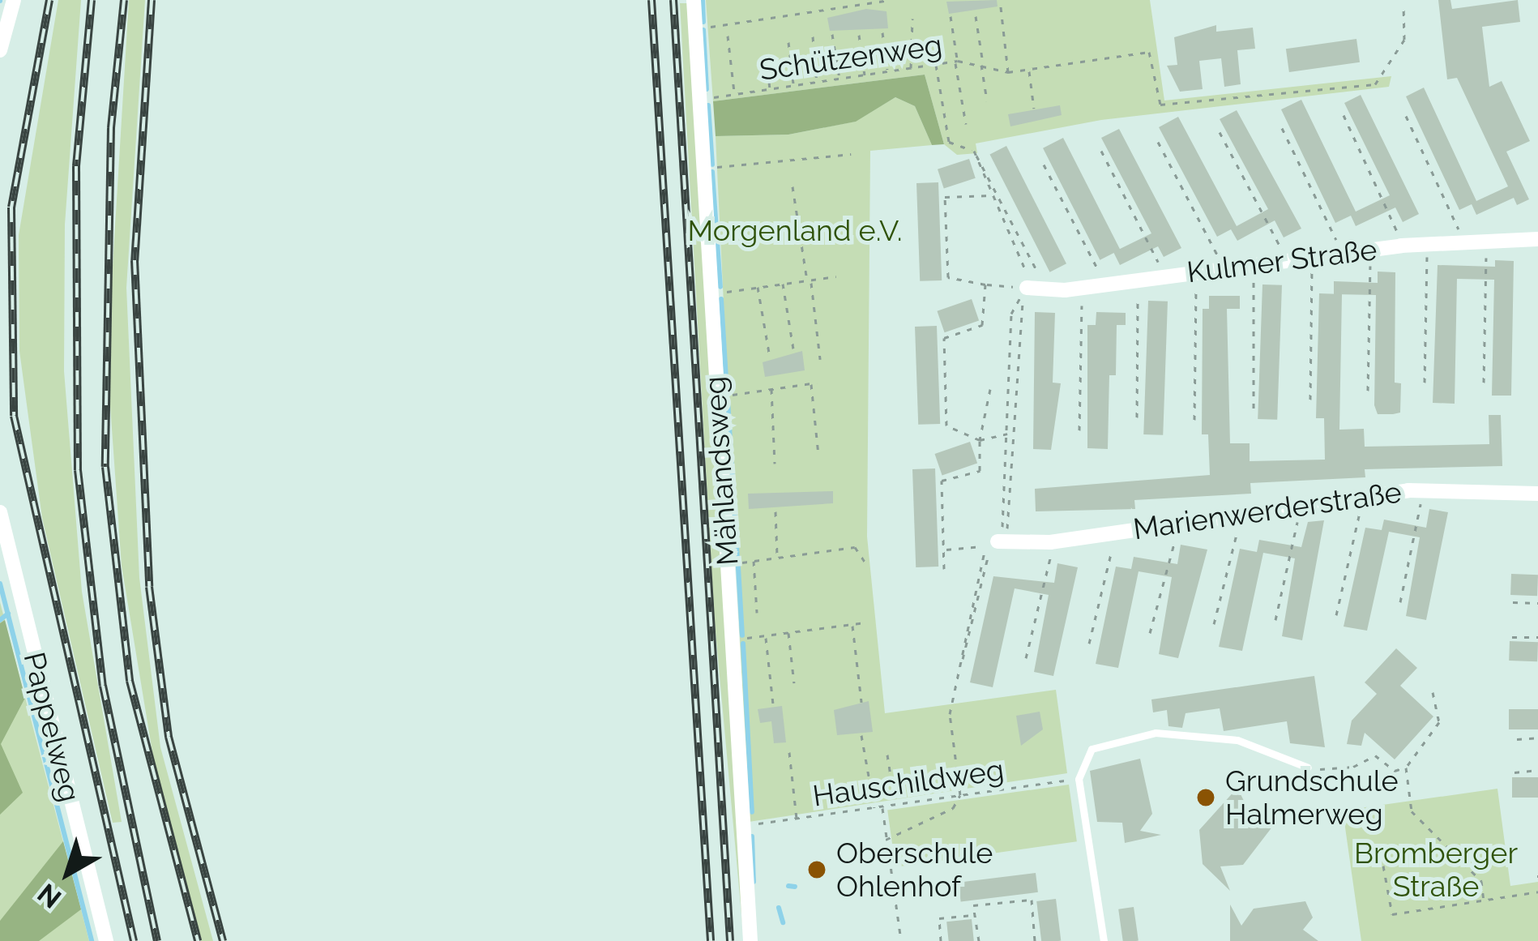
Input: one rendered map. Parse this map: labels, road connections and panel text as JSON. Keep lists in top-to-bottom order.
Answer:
{
  "streets": {
    "street": [
      "Kulmer Straße",
      "Mählandsweg",
      "Marienwerderstraße",
      "Pappelweg"
    ],
    "path": ["Schützenweg", "Hauschildweg"]
  },
  "crossings": [
    ["Schützenweg", "Mählandsweg"],
    ["Mählandsweg", "Hauschildweg"]
  ],
  "parks": ["Morgenland e.V.", "Bromberger Straße"],
  "places": ["Grundschule Halmerweg", "Oberschule Ohlenhof"],
  "north": "bottom left"
}
